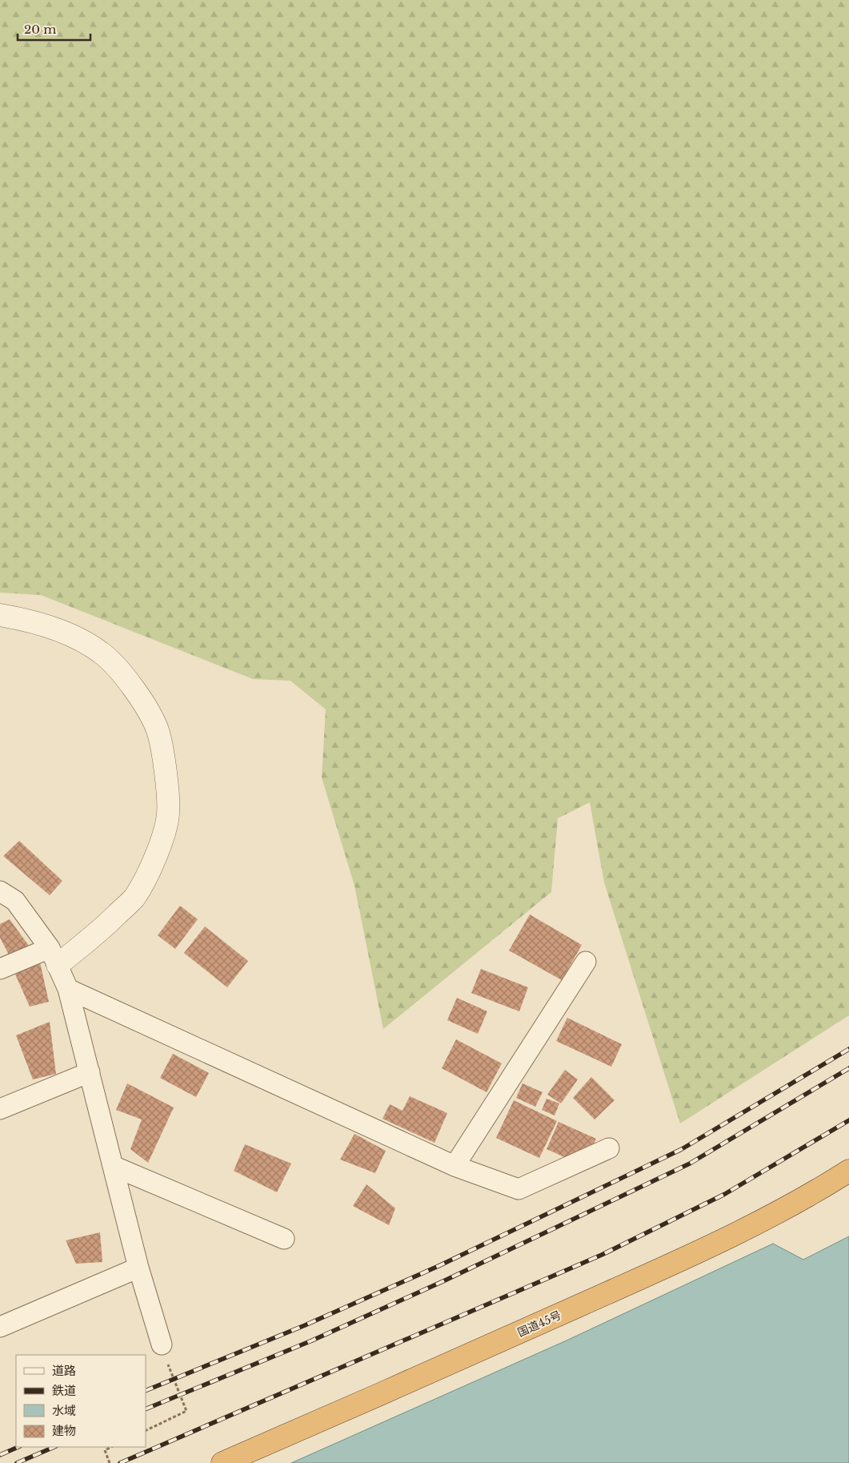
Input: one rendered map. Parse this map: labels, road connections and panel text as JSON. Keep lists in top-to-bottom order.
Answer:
{
  "streets": {
    "highway": ["国道45号"]
  },
  "legend": [
    "道路",
    "鉄道",
    "水域",
    "建物"
  ],
  "scale_bar": "20 m"
}
